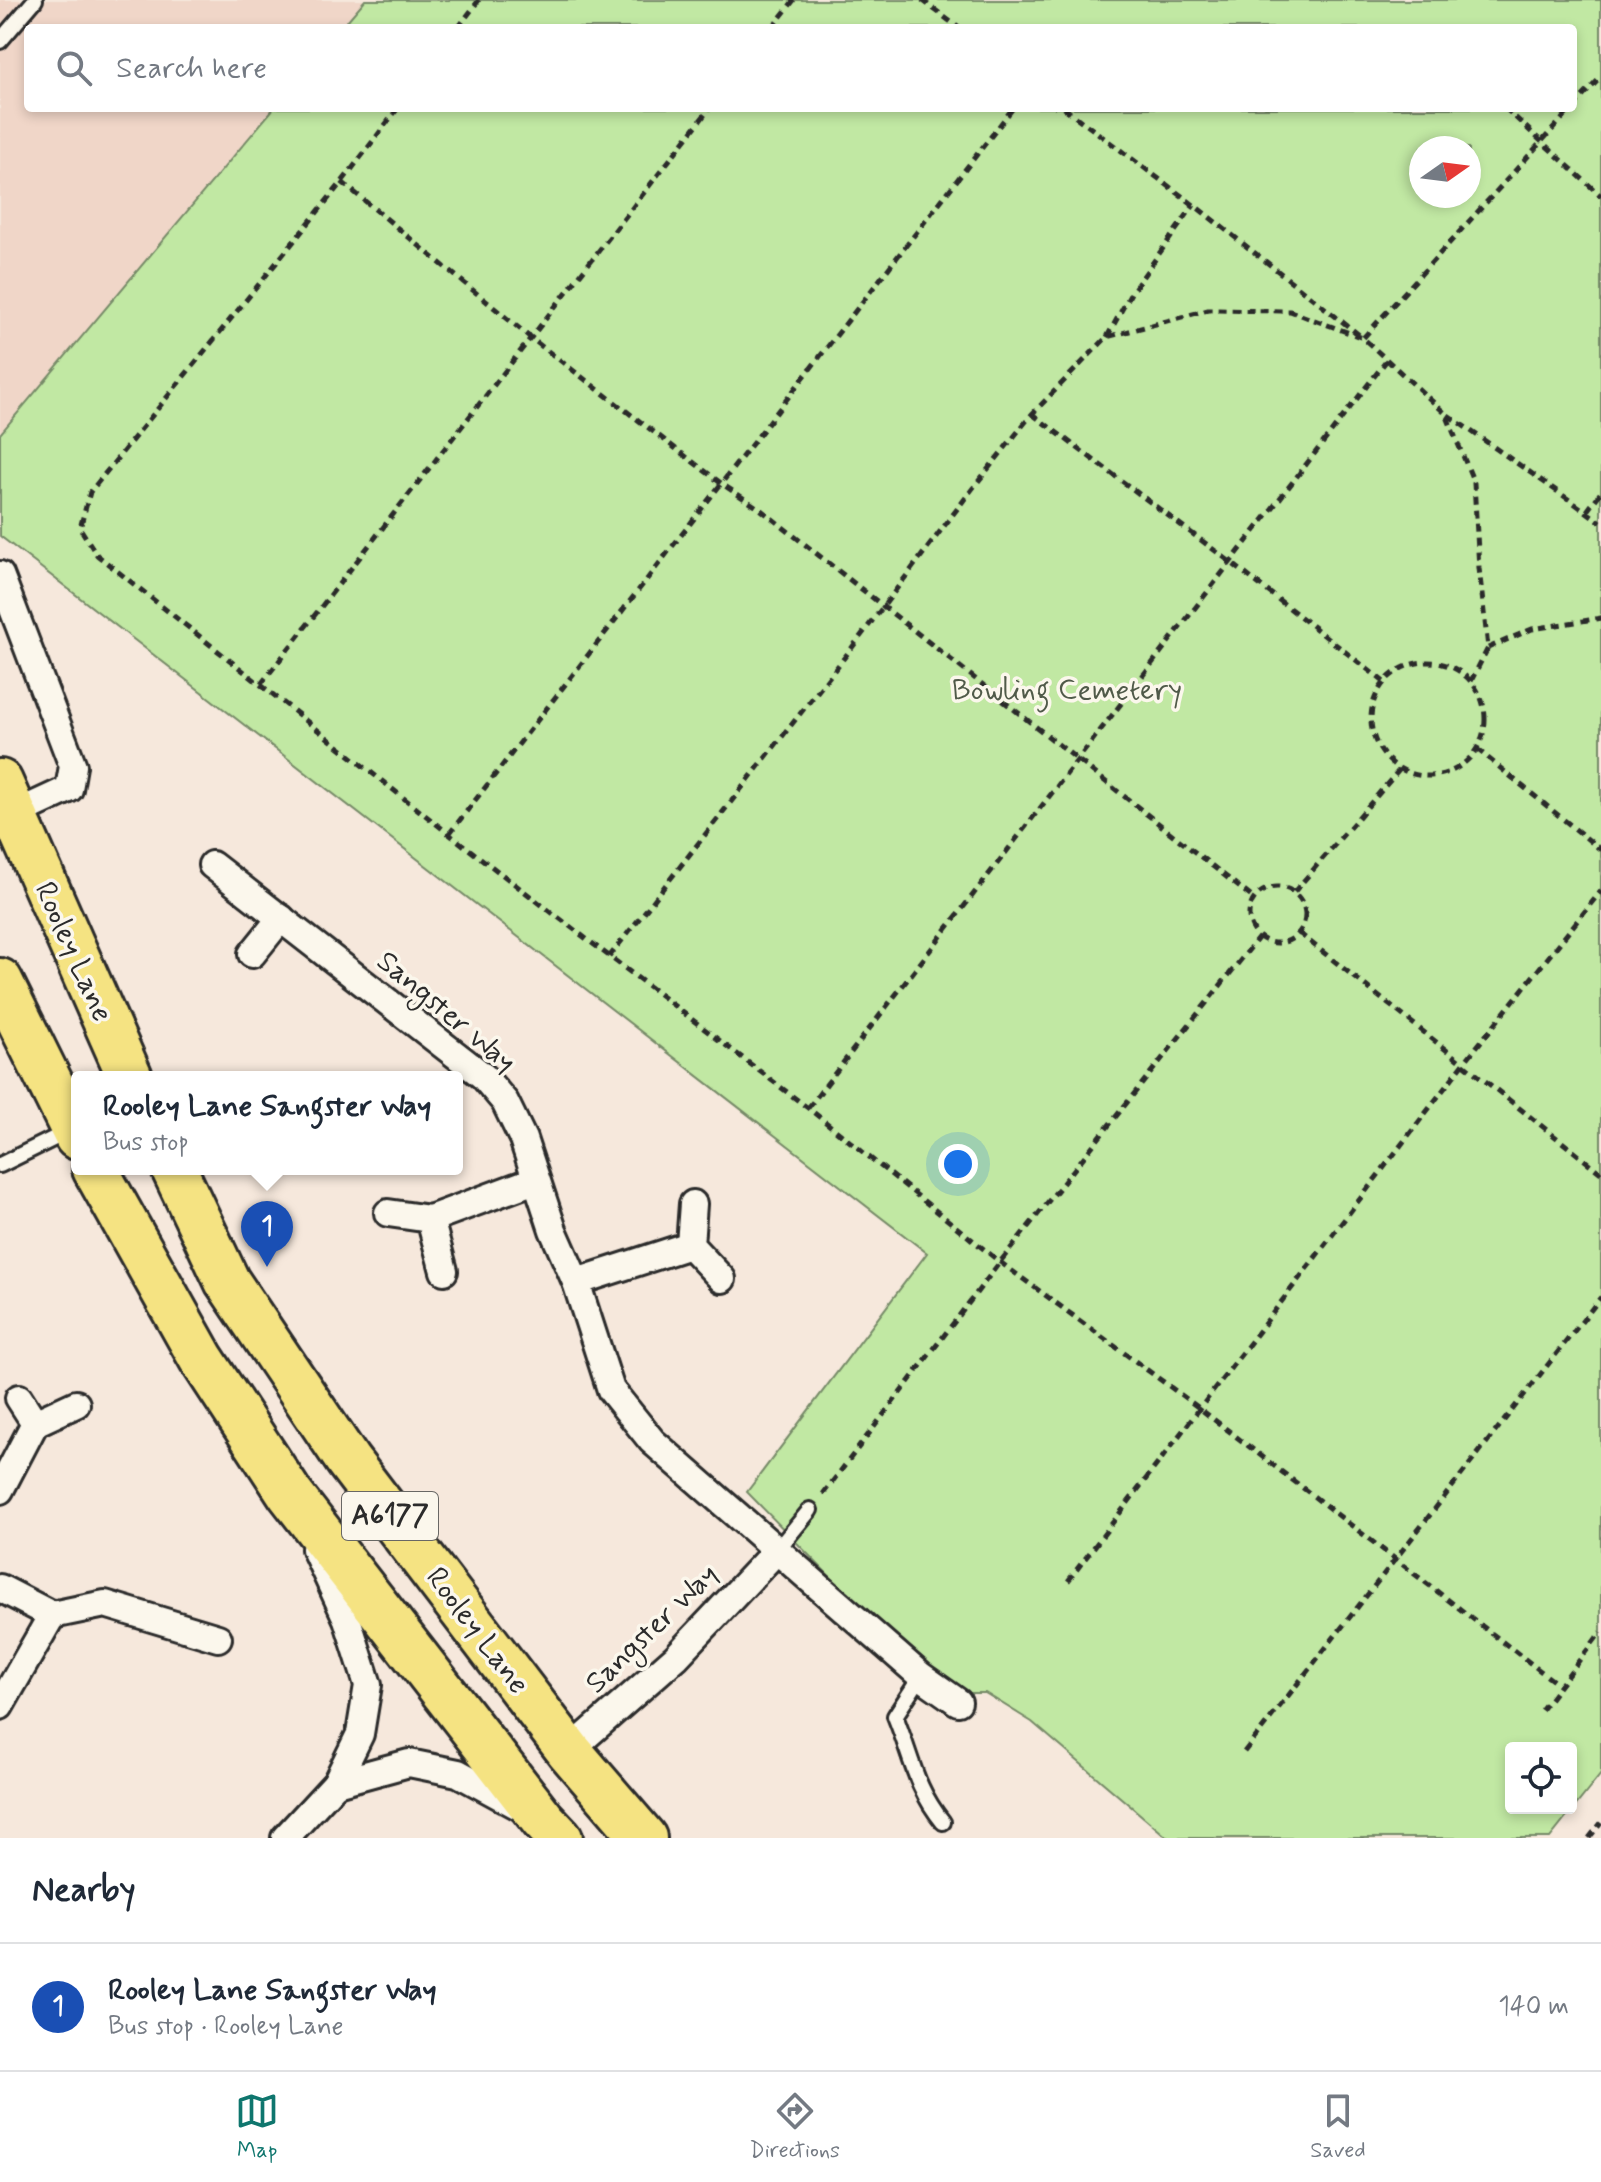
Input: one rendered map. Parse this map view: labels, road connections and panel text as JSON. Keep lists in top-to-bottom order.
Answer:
{
  "streets": {
    "highway": ["Rooley Lane", "A6177"],
    "street": ["Sangster Way"]
  },
  "crossings": [
    ["Rooley Lane", "Sangster Way"]
  ],
  "parks": ["Bowling Cemetery"],
  "north": "right",
  "page": {
    "search": "Search here",
    "popup": ["Rooley Lane Sangster Way", "Bus stop"],
    "pins": "1",
    "heading": "Nearby",
    "list": [
      {
        "mark": "1",
        "name": "Rooley Lane Sangster Way",
        "note": "Bus stop · Rooley Lane",
        "value": "140 m"
      }
    ],
    "nav": ["Map", "Directions", "Saved"]
  }
}
